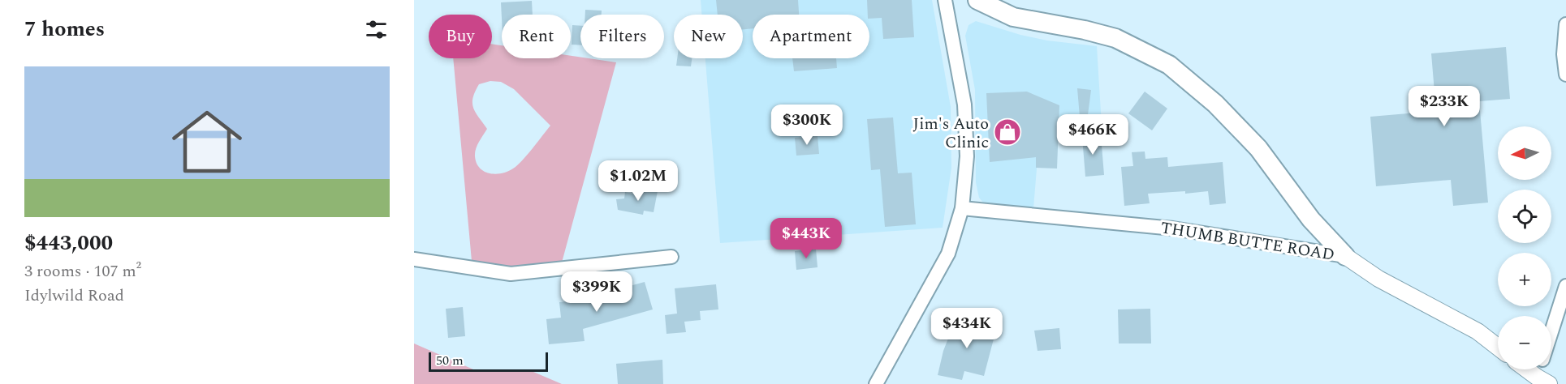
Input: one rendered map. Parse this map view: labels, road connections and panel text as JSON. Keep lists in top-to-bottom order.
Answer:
{
  "streets": {
    "street": ["THUMB BUTTE ROAD"]
  },
  "places": {
    "shop": ["Jim's Auto Clinic"]
  },
  "scale_bar": "50 m",
  "north": "left",
  "page": {
    "heading": "7 homes",
    "chip": [
      "Buy",
      "Rent",
      "Filters",
      "New",
      "Apartment"
    ],
    "list": [
      {
        "name": "$443,000",
        "note": "3 rooms · 107 m² · Idylwild Road"
      }
    ],
    "price": [
      "$233K",
      "$300K",
      "$466K",
      "$1.02M",
      "$443K",
      "$399K",
      "$434K"
    ],
    "map_buttons": ["+", "−"],
    "scale": "50 m"
  }
}
